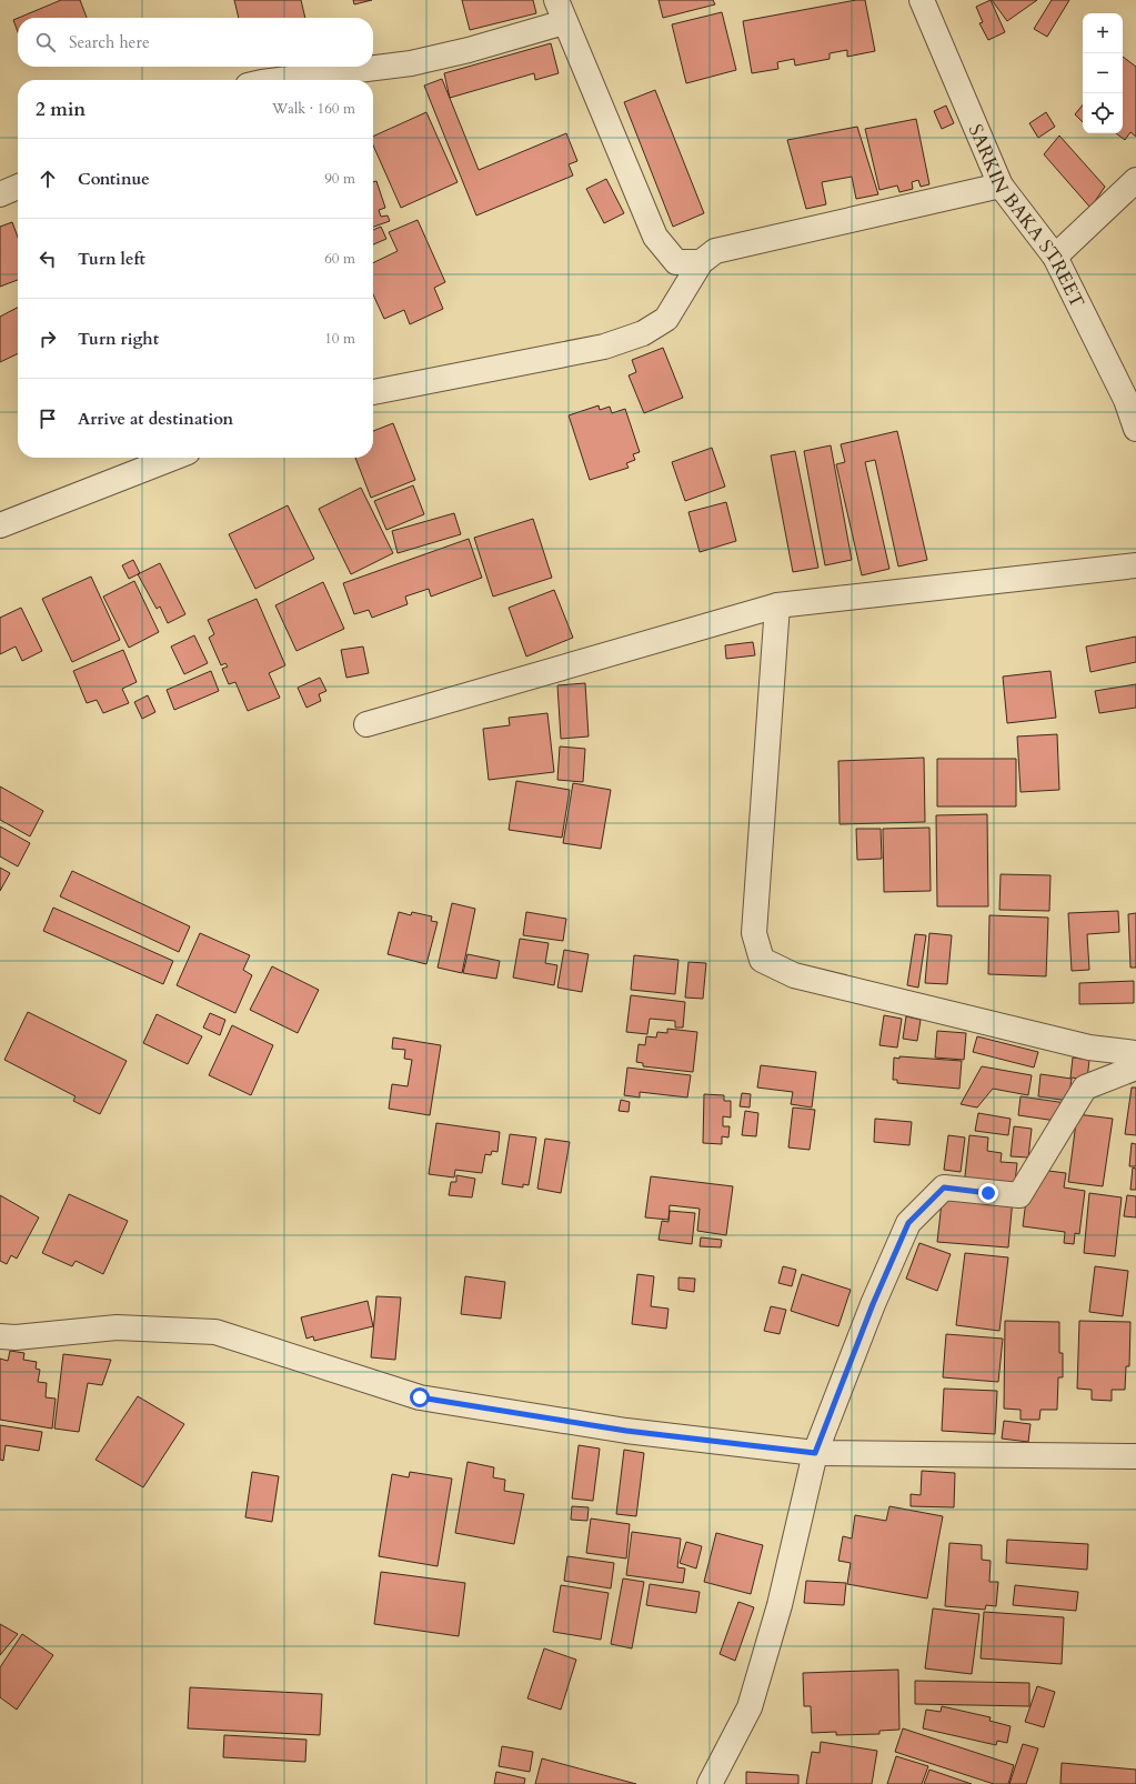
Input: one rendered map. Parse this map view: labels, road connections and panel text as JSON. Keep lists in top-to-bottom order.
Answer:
{
  "streets": {
    "street": ["SARKIN BAKA STREET"]
  },
  "page": {
    "map_buttons": ["+", "−"],
    "search": "Search here",
    "heading": ["2 min", "Walk · 160 m"],
    "list": [
      ["Continue", "90 m"],
      ["Turn left", "60 m"],
      ["Turn right", "10 m"],
      "Arrive at destination"
    ]
  }
}
